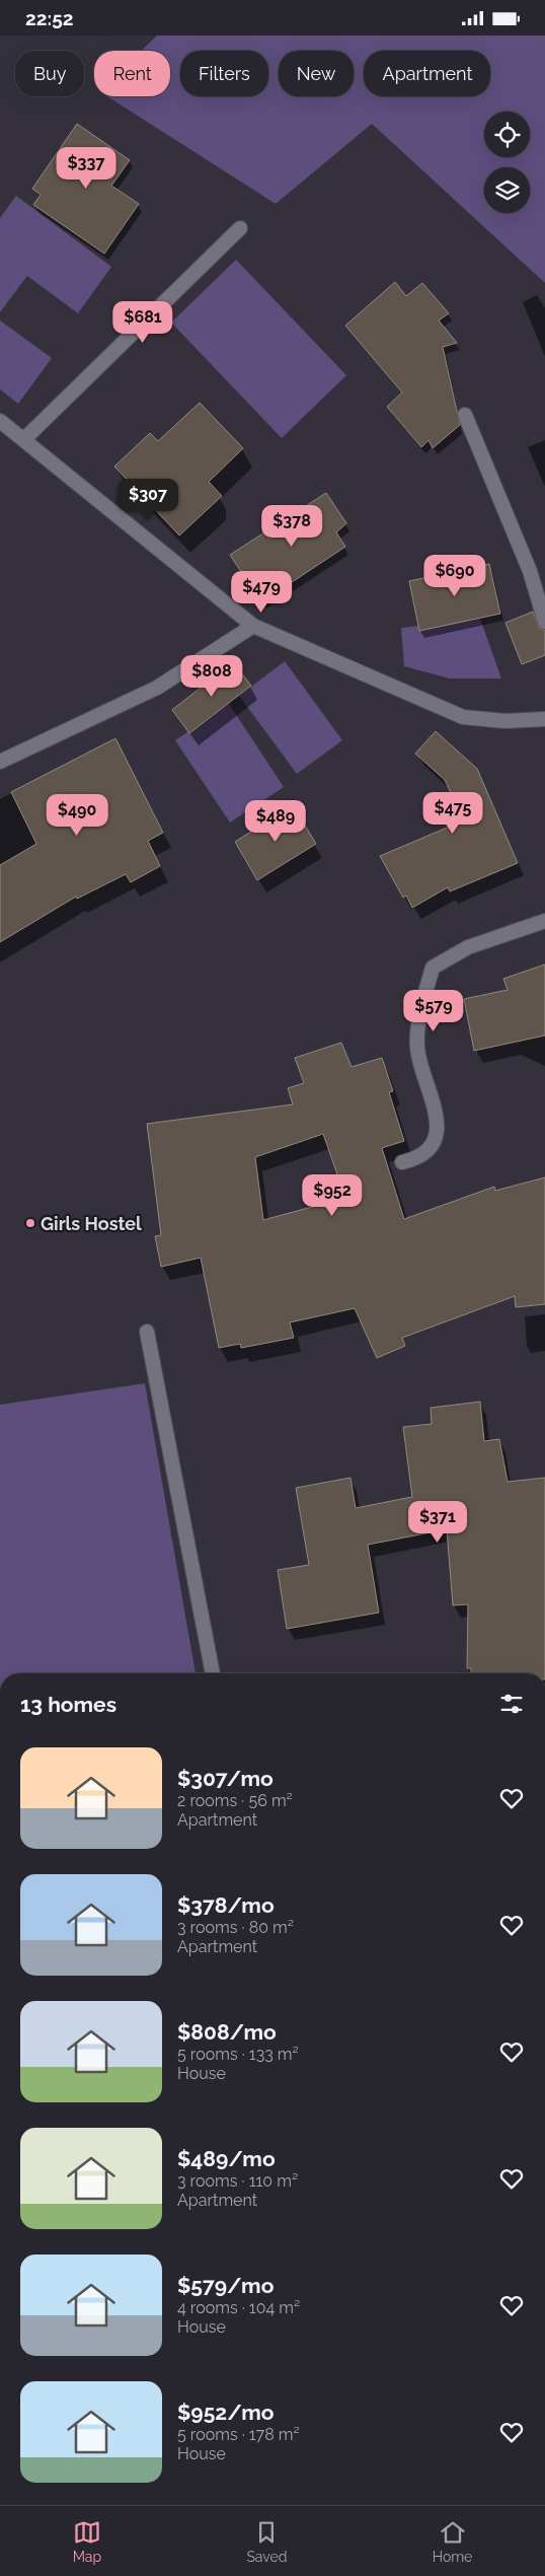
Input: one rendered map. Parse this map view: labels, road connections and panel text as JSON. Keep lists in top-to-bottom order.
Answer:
{
  "places": ["Girls Hostel"],
  "page": {
    "status": "22:52",
    "chip": [
      "Buy",
      "Rent",
      "Filters",
      "New",
      "Apartment"
    ],
    "price": [
      "$337",
      "$681",
      "$307",
      "$378",
      "$690",
      "$479",
      "$808",
      "$475",
      "$490",
      "$489",
      "$579",
      "$952",
      "$371"
    ],
    "heading": "13 homes",
    "list": [
      {
        "name": "$307/mo",
        "note": "2 rooms · 56 m² · Apartment"
      },
      {
        "name": "$378/mo",
        "note": "3 rooms · 80 m² · Apartment"
      },
      {
        "name": "$808/mo",
        "note": "5 rooms · 133 m² · House"
      },
      {
        "name": "$489/mo",
        "note": "3 rooms · 110 m² · Apartment"
      },
      {
        "name": "$579/mo",
        "note": "4 rooms · 104 m² · House"
      },
      {
        "name": "$952/mo",
        "note": "5 rooms · 178 m² · House"
      }
    ],
    "tabs": ["Map", "Saved", "Home"]
  }
}
